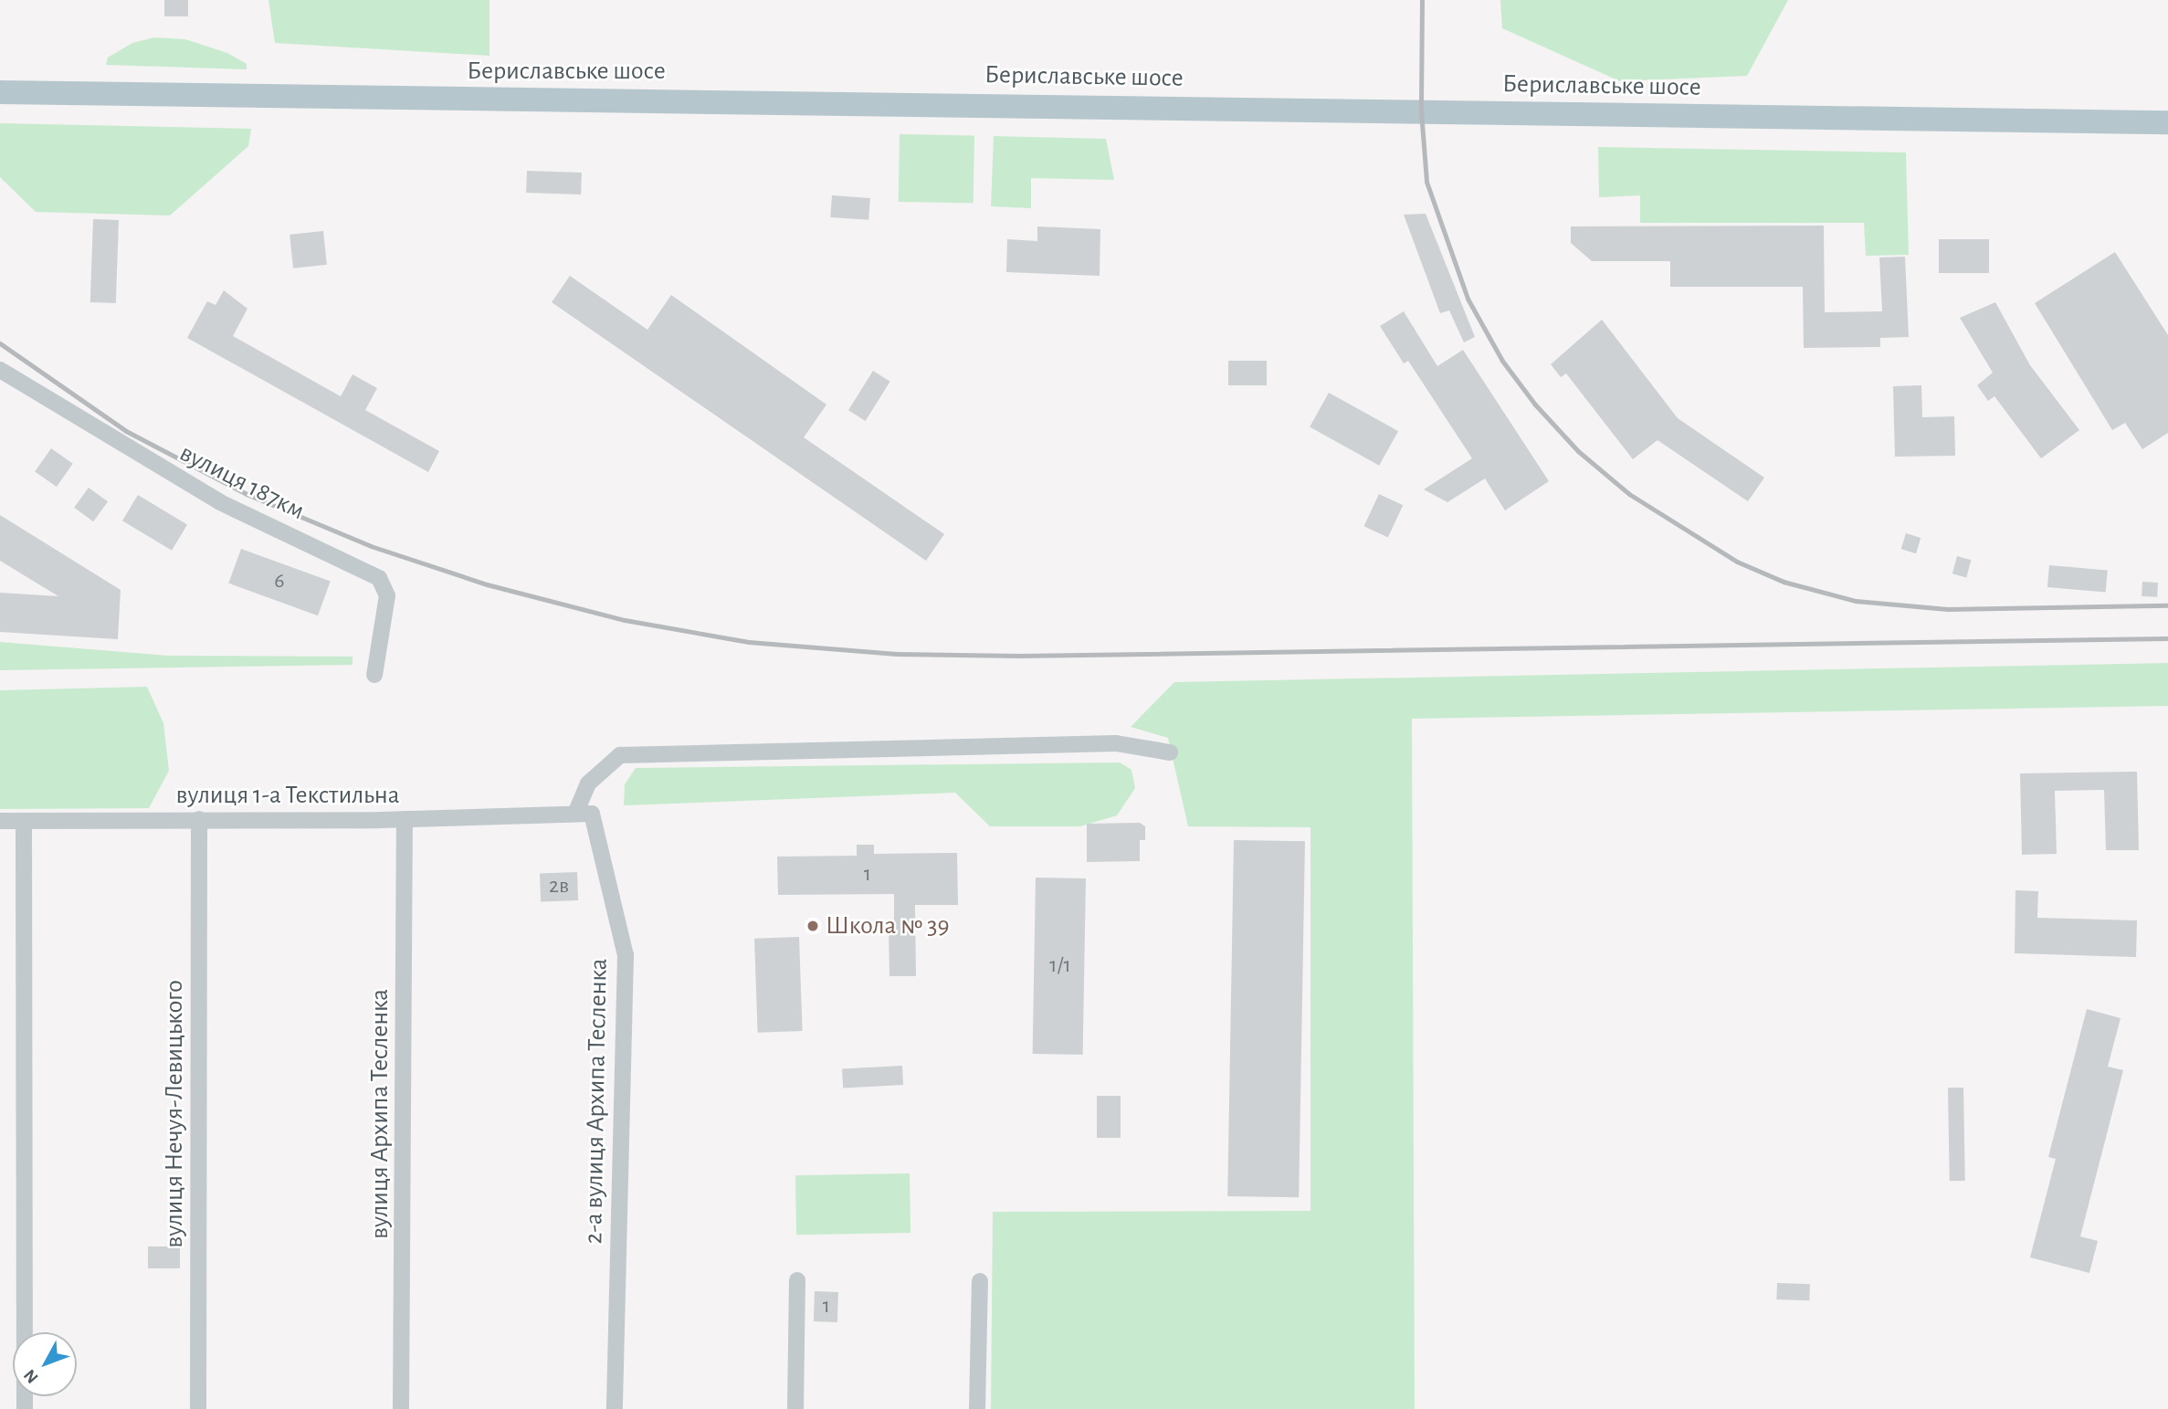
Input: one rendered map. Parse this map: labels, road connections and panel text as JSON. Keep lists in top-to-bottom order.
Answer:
{
  "streets": {
    "main road": ["Бериславське шосе"],
    "street": [
      "вулиця 187км",
      "вулиця 1-а Текстильна",
      "2-а вулиця Архипа Тесленка",
      "вулиця Нечуя-Левицького",
      "вулиця Архипа Тесленка"
    ]
  },
  "crossings": [
    ["вулиця 1-а Текстильна", "2-а вулиця Архипа Тесленка"],
    ["вулиця 1-а Текстильна", "вулиця Нечуя-Левицького"],
    ["вулиця 1-а Текстильна", "вулиця Архипа Тесленка"]
  ],
  "places": ["Школа № 39"],
  "house_numbers": [
    "6",
    "1",
    "2в",
    "1/1",
    "1"
  ],
  "north": "bottom left"
}
